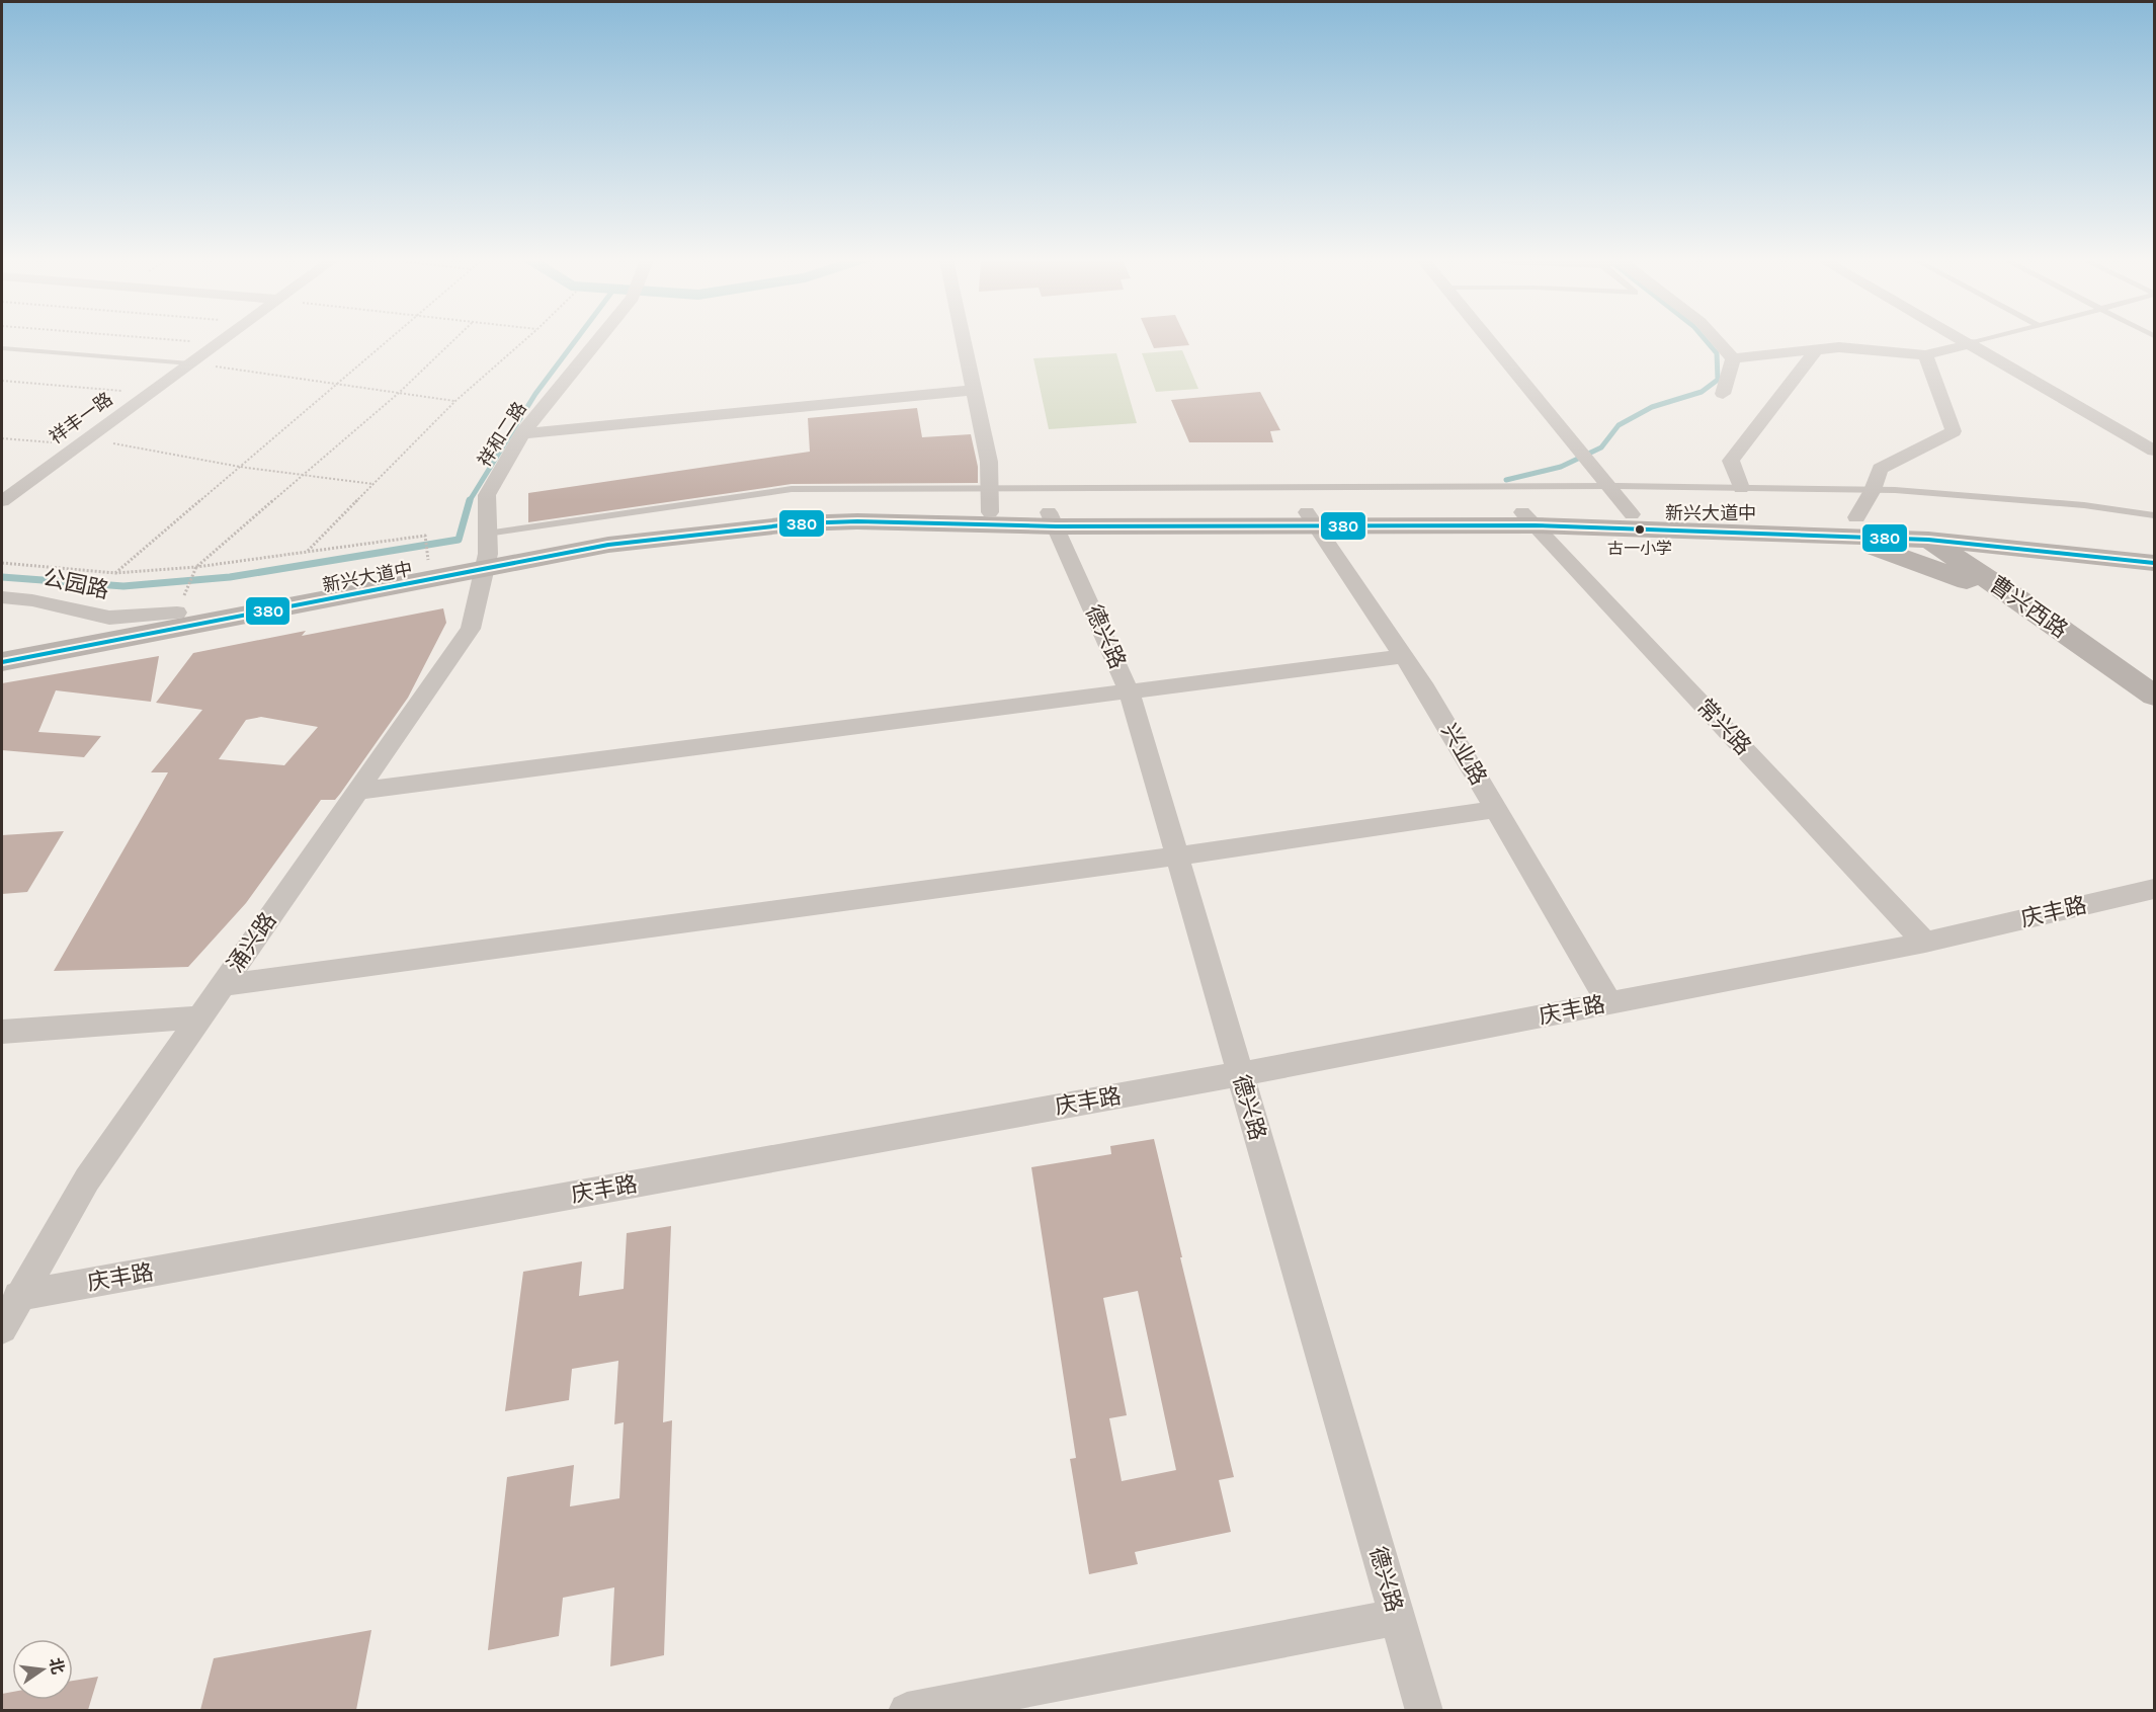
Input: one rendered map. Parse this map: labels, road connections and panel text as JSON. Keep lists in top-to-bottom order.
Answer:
{
  "streets": {
    "main road": ["新兴大道中", "曹兴西路"],
    "street": [
      "祥丰一路",
      "祥和二路",
      "公园路",
      "德兴路",
      "常兴路",
      "兴业路",
      "庆丰路",
      "涌兴路"
    ]
  },
  "crossings": [
    ["祥和二路", "新兴大道中"],
    ["祥和二路", "涌兴路"],
    ["新兴大道中", "公园路"],
    ["新兴大道中", "曹兴西路"],
    ["新兴大道中", "德兴路"],
    ["新兴大道中", "常兴路"],
    ["新兴大道中", "兴业路"],
    ["新兴大道中", "涌兴路"],
    ["德兴路", "庆丰路"],
    ["常兴路", "庆丰路"],
    ["兴业路", "庆丰路"],
    ["庆丰路", "涌兴路"]
  ],
  "places": ["古一小学"],
  "lines": ["transit line 380"],
  "north": "right"
}
